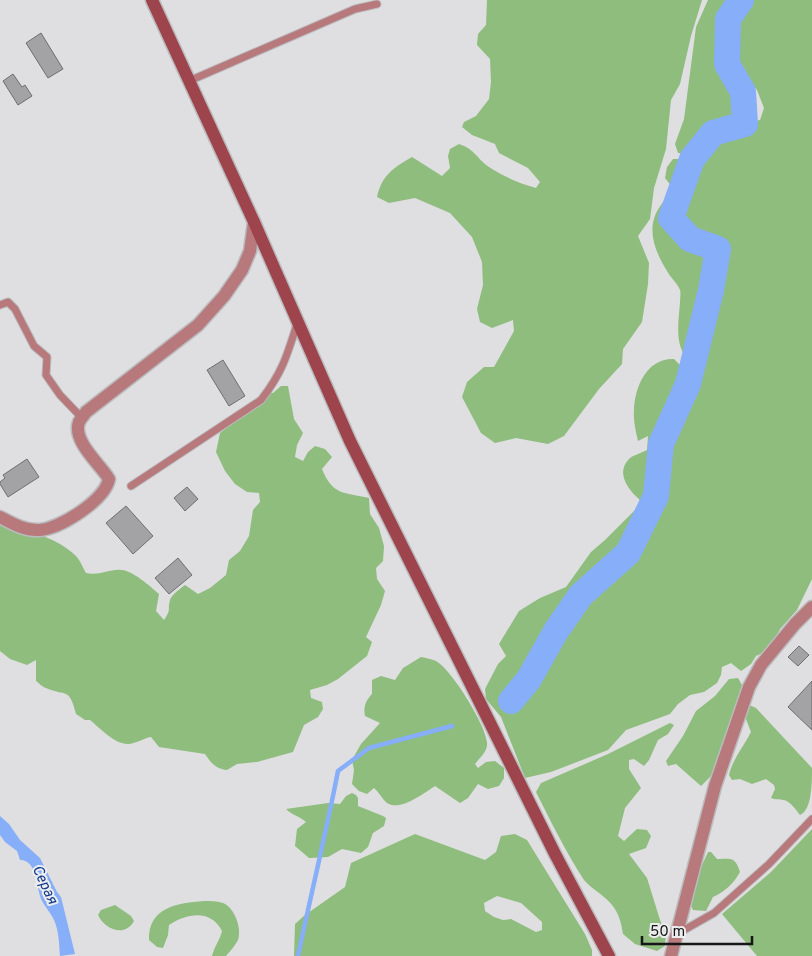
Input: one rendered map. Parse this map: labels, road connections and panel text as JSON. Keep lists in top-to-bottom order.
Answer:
{
  "water": ["Серая"],
  "scale_bar": "50 m"
}
